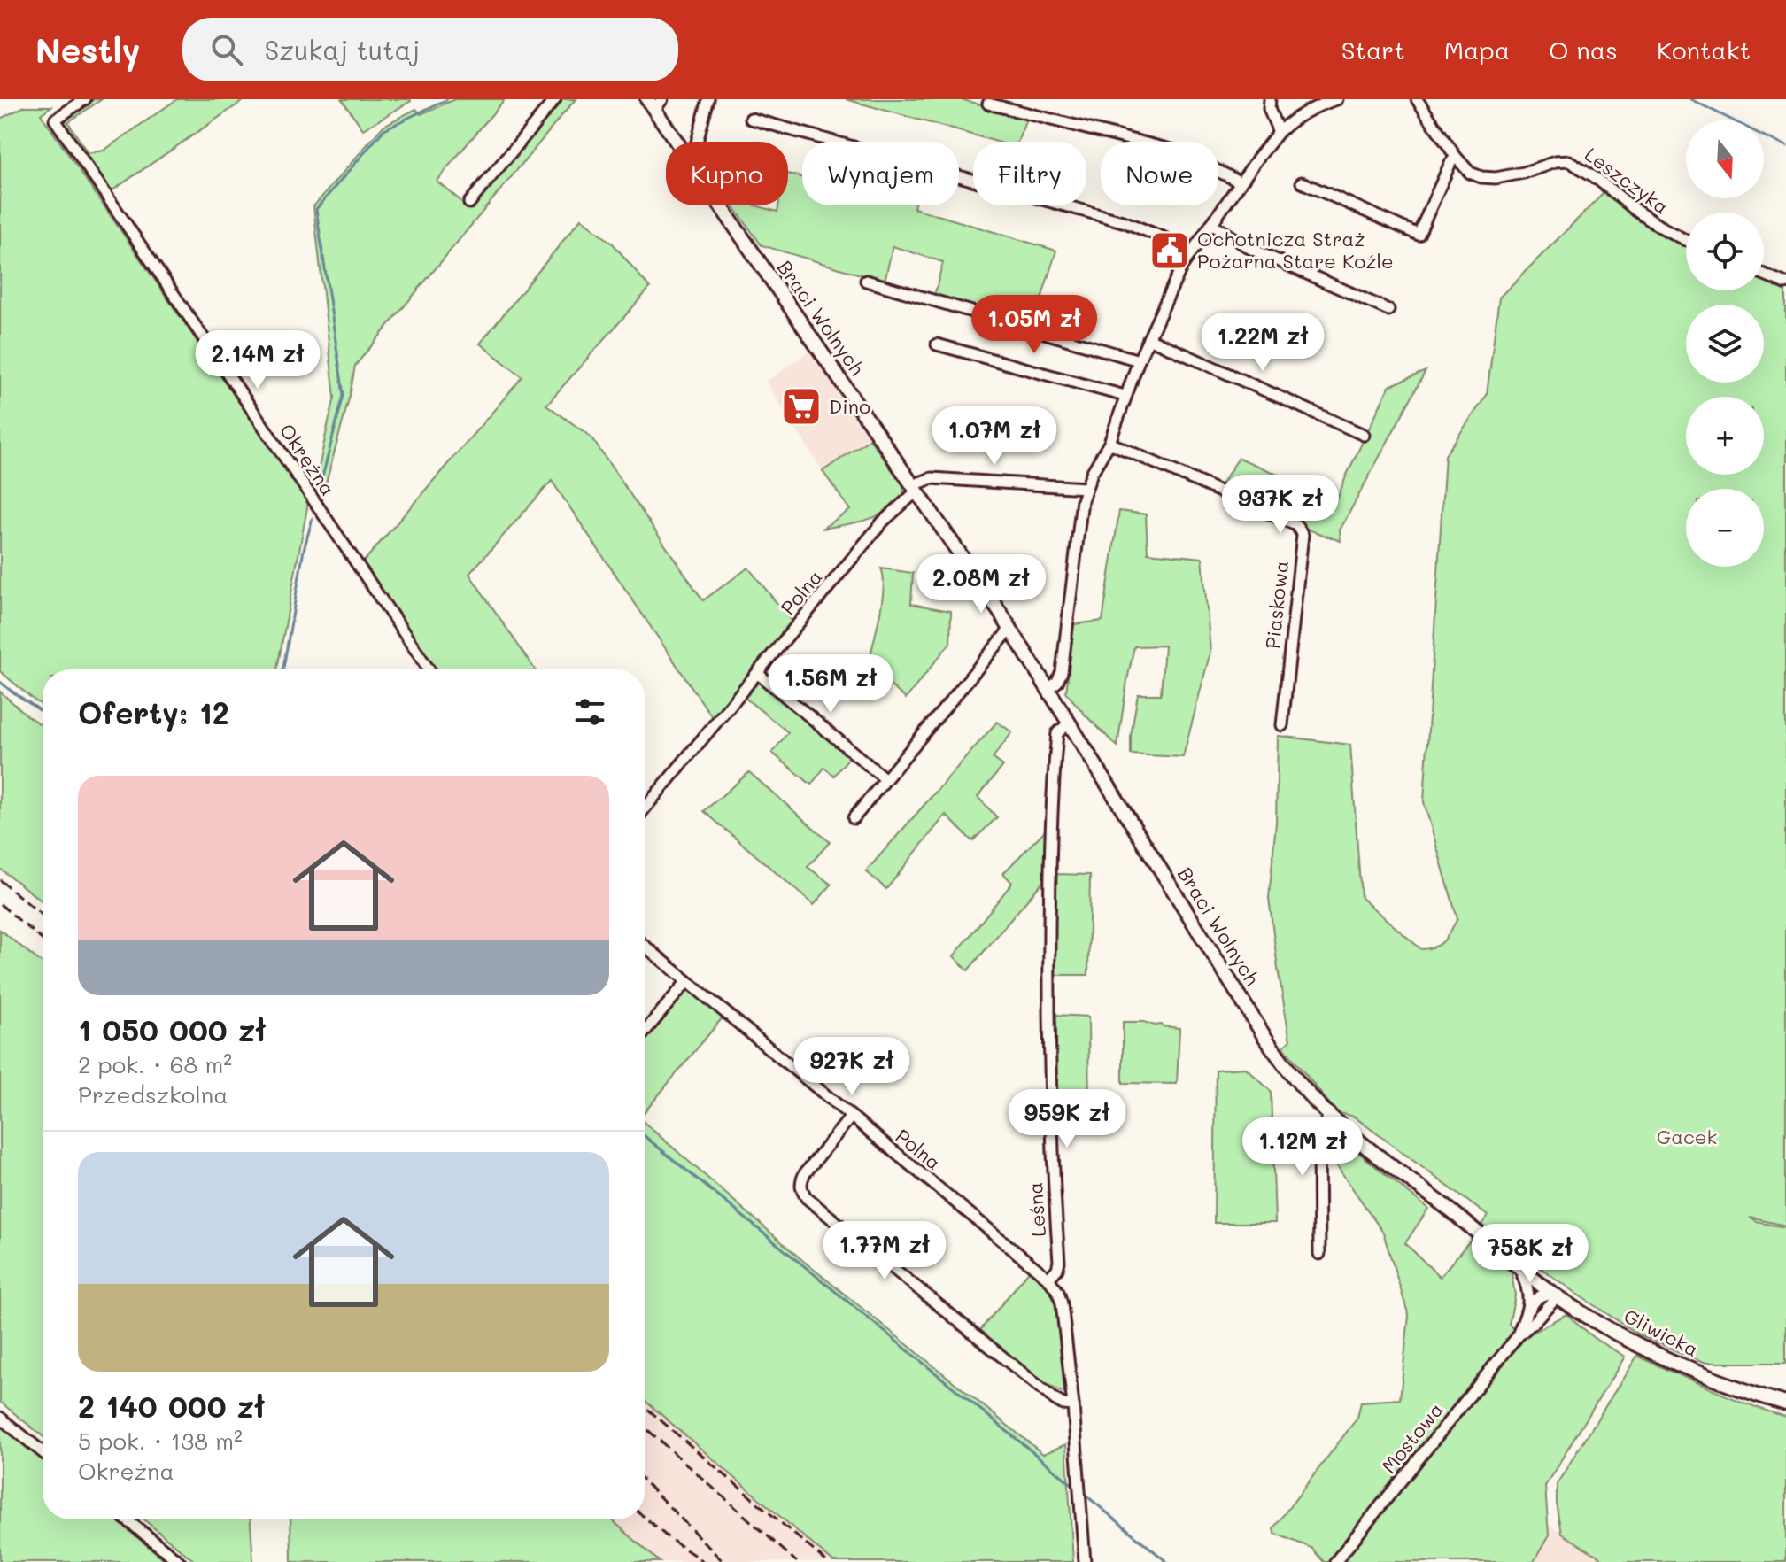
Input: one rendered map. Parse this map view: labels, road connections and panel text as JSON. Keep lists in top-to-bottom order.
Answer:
{
  "streets": {
    "main road": ["Braci Wolnych", "Gliwicka"],
    "street": [
      "Leszczyka",
      "Okrężna",
      "Polna",
      "Piaskowa",
      "Leśna",
      "Mostowa"
    ]
  },
  "crossings": [
    ["Braci Wolnych", "Polna"],
    ["Braci Wolnych", "Leśna"],
    ["Braci Wolnych", "Gliwicka"],
    ["Polna", "Leśna"],
    ["Gliwicka", "Mostowa"]
  ],
  "parks": ["Gacek"],
  "places": {
    "public building": ["Ochotnicza Straż Pożarna Stare Koźle"],
    "supermarket": ["Dino"]
  },
  "north": "bottom",
  "page": {
    "header": "Nestly",
    "search": "Szukaj tutaj",
    "nav": [
      "Start",
      "Mapa",
      "O nas",
      "Kontakt"
    ],
    "map_buttons": ["+", "−"],
    "chip": [
      "Kupno",
      "Wynajem",
      "Filtry",
      "Nowe"
    ],
    "price": [
      "1.05M zł",
      "1.22M zł",
      "2.14M zł",
      "1.07M zł",
      "937K zł",
      "2.08M zł",
      "1.56M zł",
      "927K zł",
      "959K zł",
      "1.12M zł",
      "1.77M zł",
      "758K zł"
    ],
    "heading": "Oferty: 12",
    "list": [
      {
        "name": "1 050 000 zł",
        "note": "2 pok. · 68 m² · Przedszkolna"
      },
      {
        "name": "2 140 000 zł",
        "note": "5 pok. · 138 m² · Okrężna"
      }
    ]
  }
}
